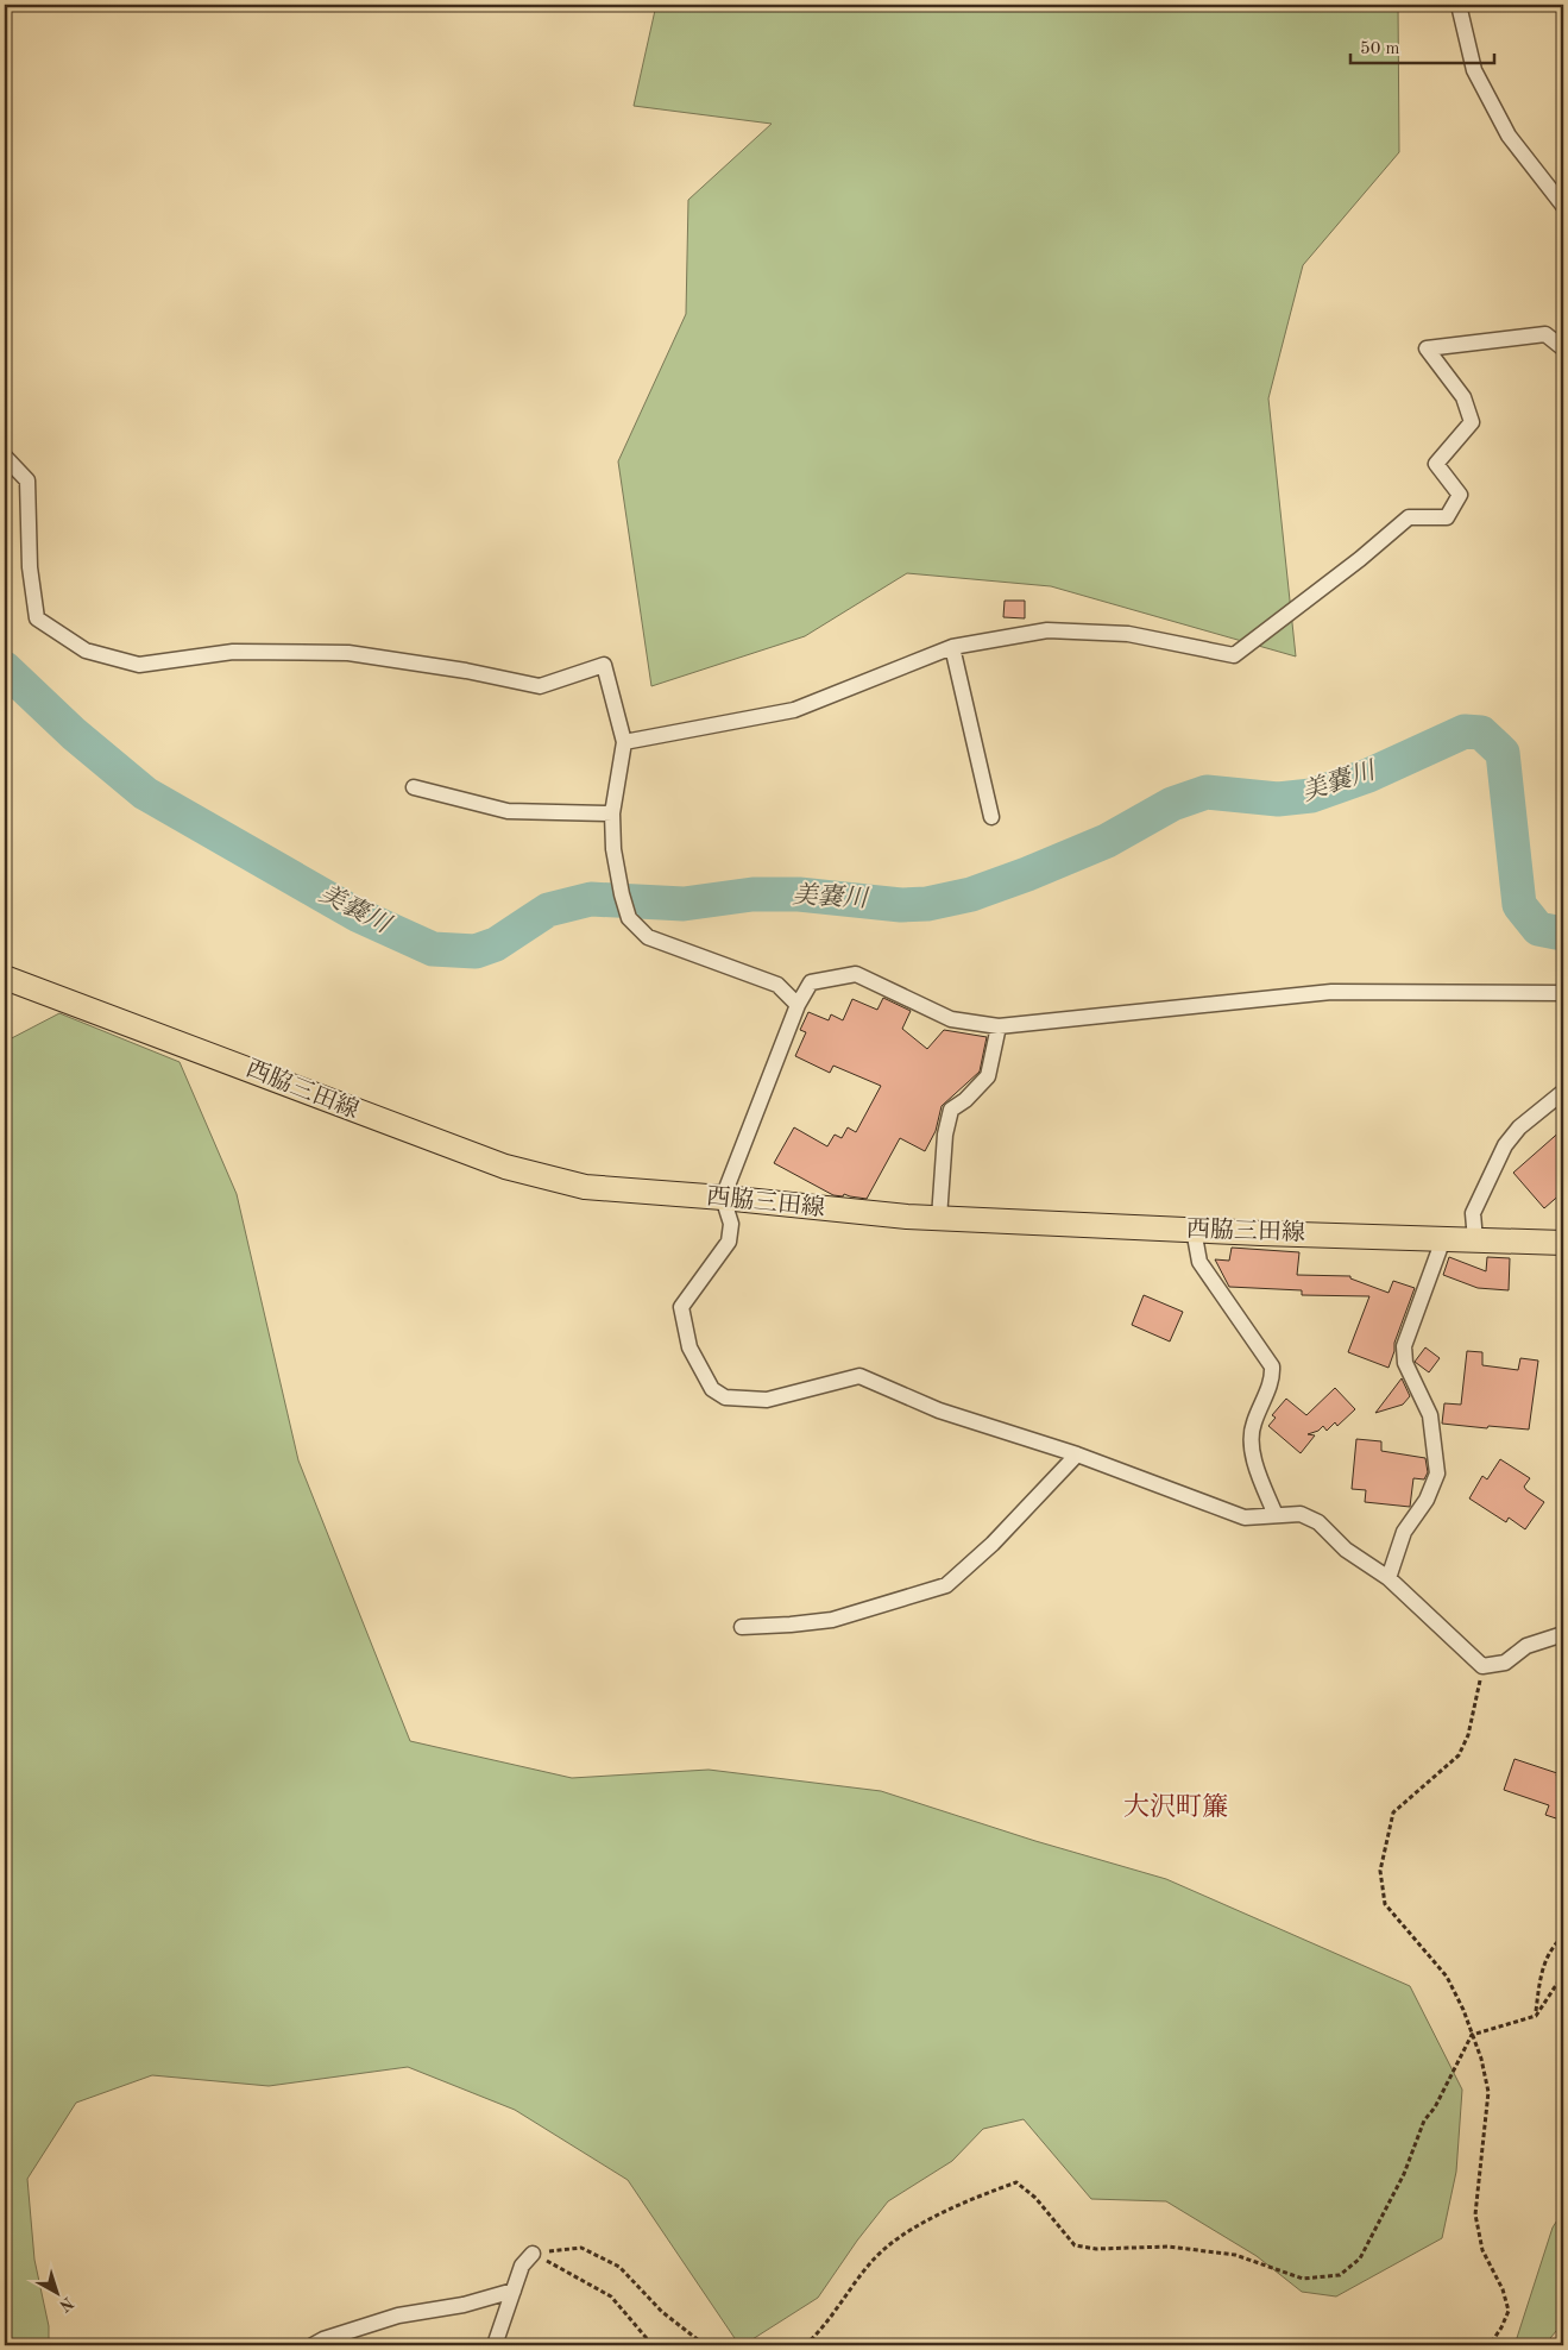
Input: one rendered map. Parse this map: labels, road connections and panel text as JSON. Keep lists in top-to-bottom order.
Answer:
{
  "streets": {
    "main road": ["西脇三田線"]
  },
  "districts": ["大沢町簾"],
  "water": ["美嚢川"],
  "scale_bar": "50 m",
  "north": "bottom right"
}
